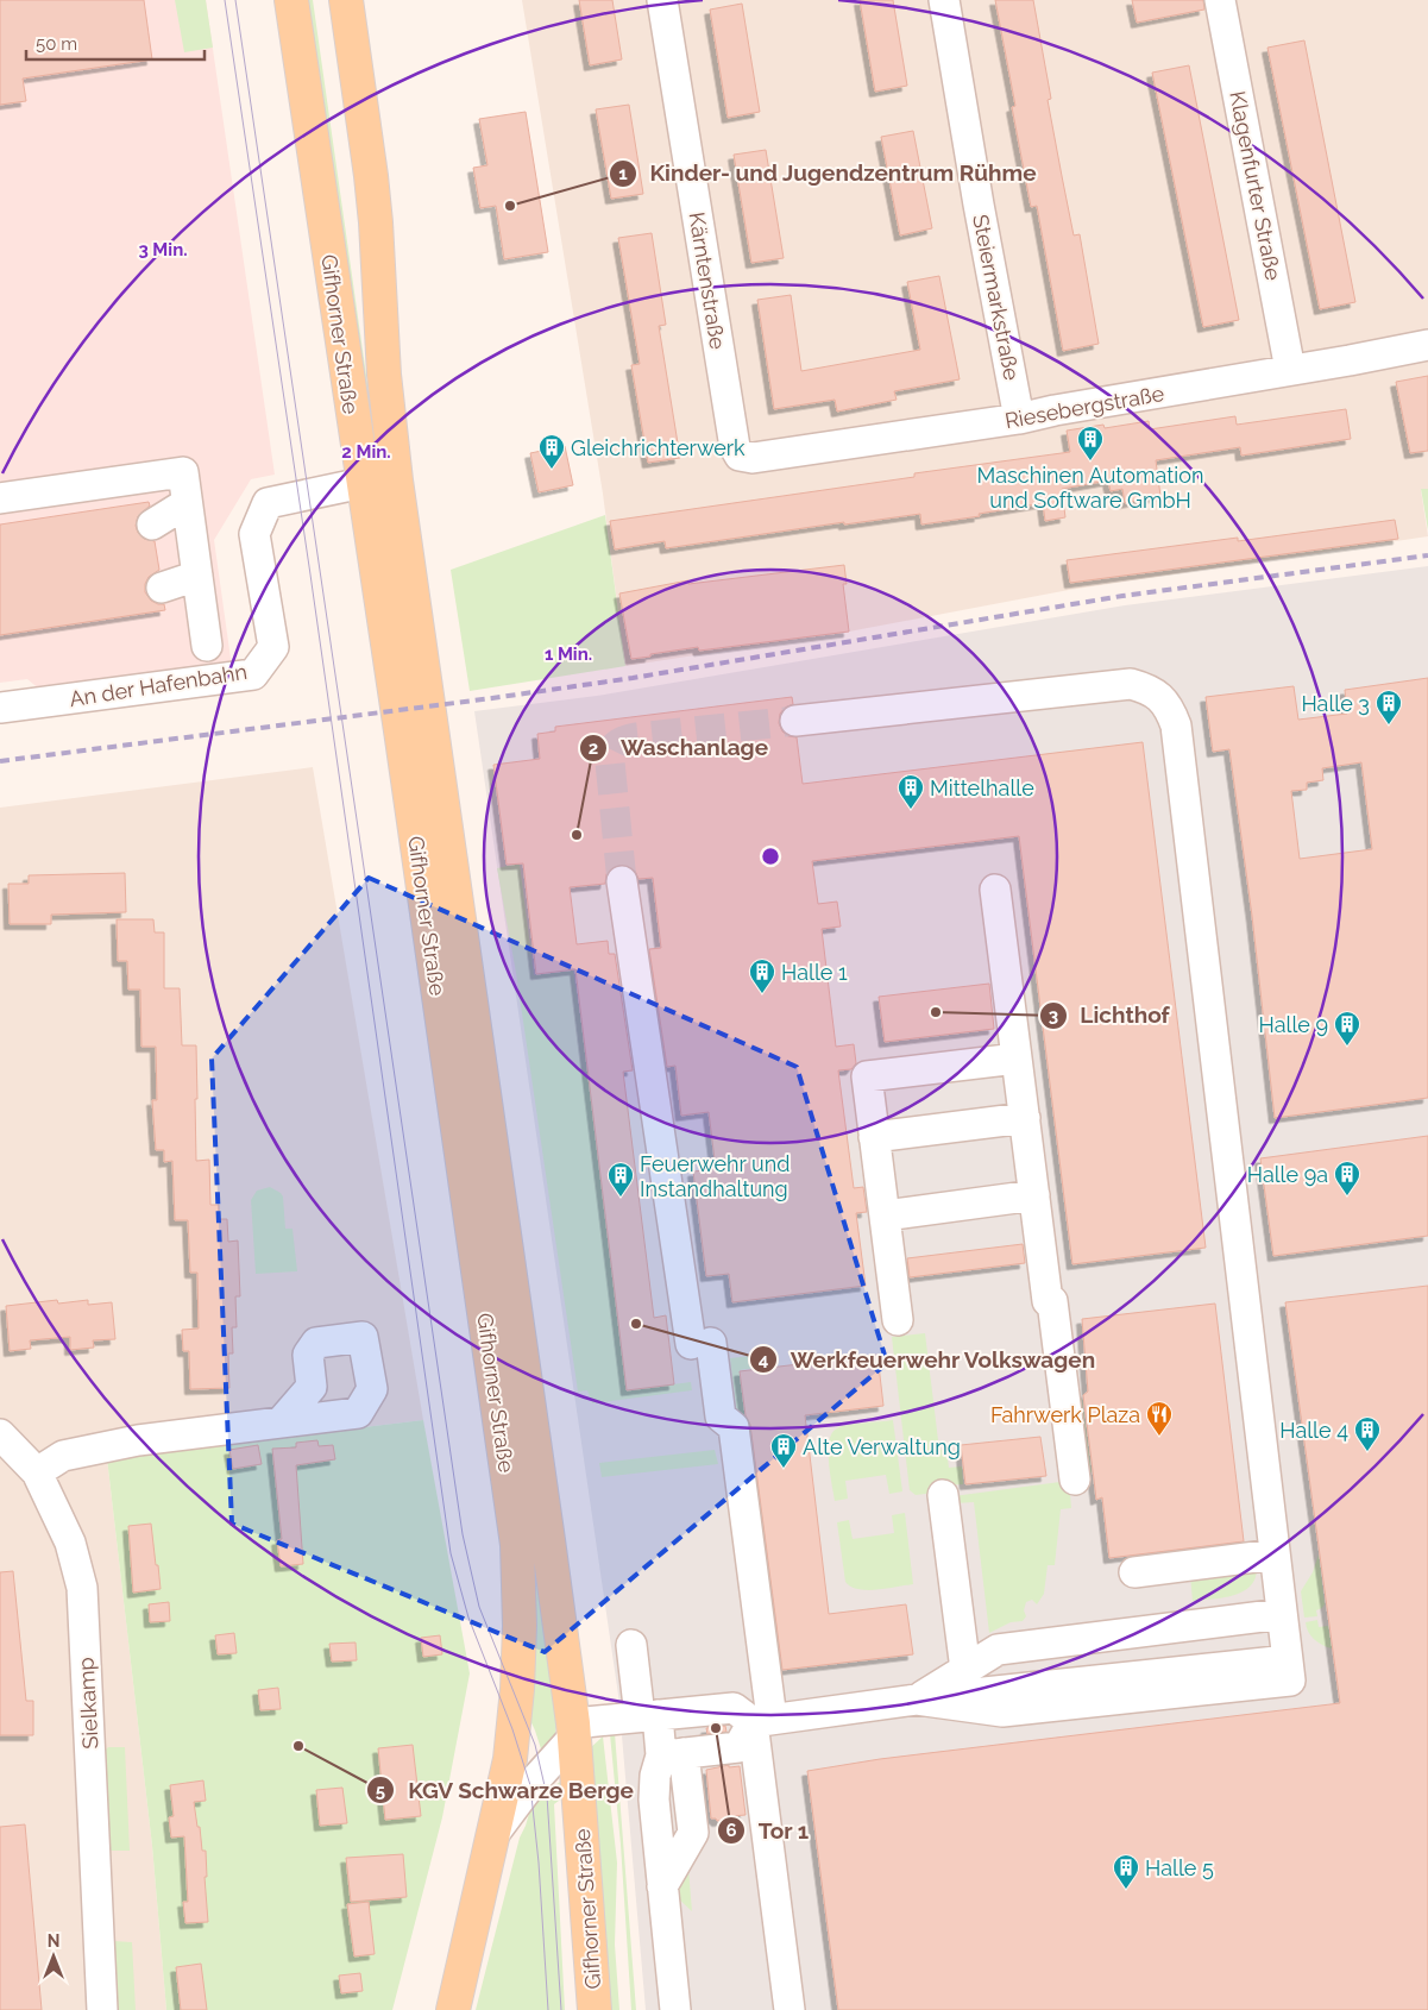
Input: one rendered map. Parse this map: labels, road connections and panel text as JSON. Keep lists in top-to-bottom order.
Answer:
{
  "streets": {
    "main road": ["Gifhorner Straße"],
    "street": [
      "Klagenfurter Straße",
      "Kärntenstraße",
      "Steiermarkstraße",
      "Riesebergstraße",
      "An der Hafenbahn",
      "Sielkamp"
    ]
  },
  "crossings": [
    ["Klagenfurter Straße", "Riesebergstraße"],
    ["Kärntenstraße", "Riesebergstraße"],
    ["Steiermarkstraße", "Riesebergstraße"],
    ["Gifhorner Straße", "An der Hafenbahn"]
  ],
  "places": {
    "other": [
      "Kinder- und Jugendzentrum Rühme",
      "Waschanlage",
      "Lichthof",
      "Werkfeuerwehr Volkswagen",
      "Tor 1",
      "KGV Schwarze Berge"
    ],
    "building": [
      "Maschinen Automation und Software GmbH",
      "Gleichrichterwerk",
      "Halle 3",
      "Mittelhalle",
      "Halle 1",
      "Halle 9",
      "Halle 9a",
      "Feuerwehr und Instandhaltung",
      "Halle 4",
      "Alte Verwaltung",
      "Halle 5"
    ],
    "restaurant": ["Fahrwerk Plaza"]
  },
  "scale_bar": "50 m",
  "north": "top",
  "rings": ["3 Min.", "2 Min.", "1 Min."]
}
